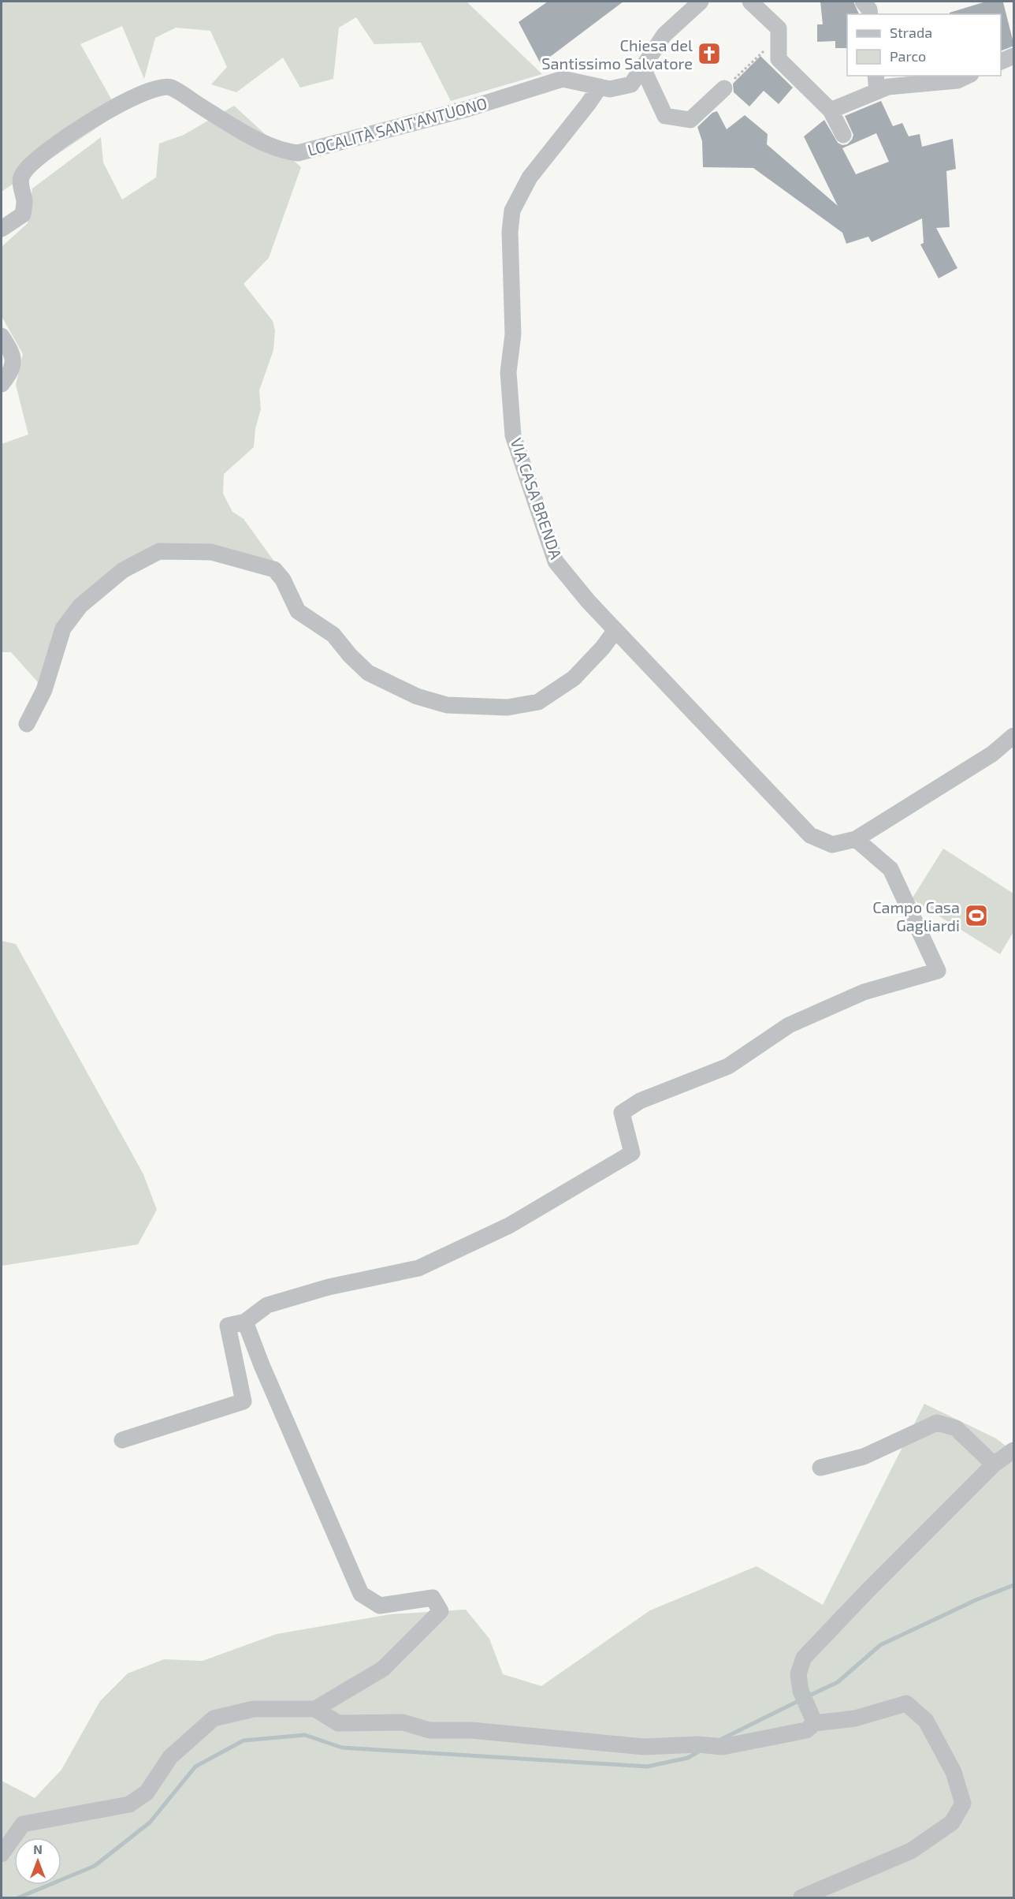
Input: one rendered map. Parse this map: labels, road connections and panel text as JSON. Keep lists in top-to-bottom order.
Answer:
{
  "streets": {
    "street": ["LOCALITÀ SANT'ANTUONO", "VIA CASA BRENDA"]
  },
  "crossings": [
    ["LOCALITÀ SANT'ANTUONO", "VIA CASA BRENDA"]
  ],
  "places": {
    "church": ["Chiesa del Santissimo Salvatore"],
    "sports": ["Campo Casa Gagliardi"]
  },
  "legend": ["Strada", "Parco"],
  "north": "top"
}
